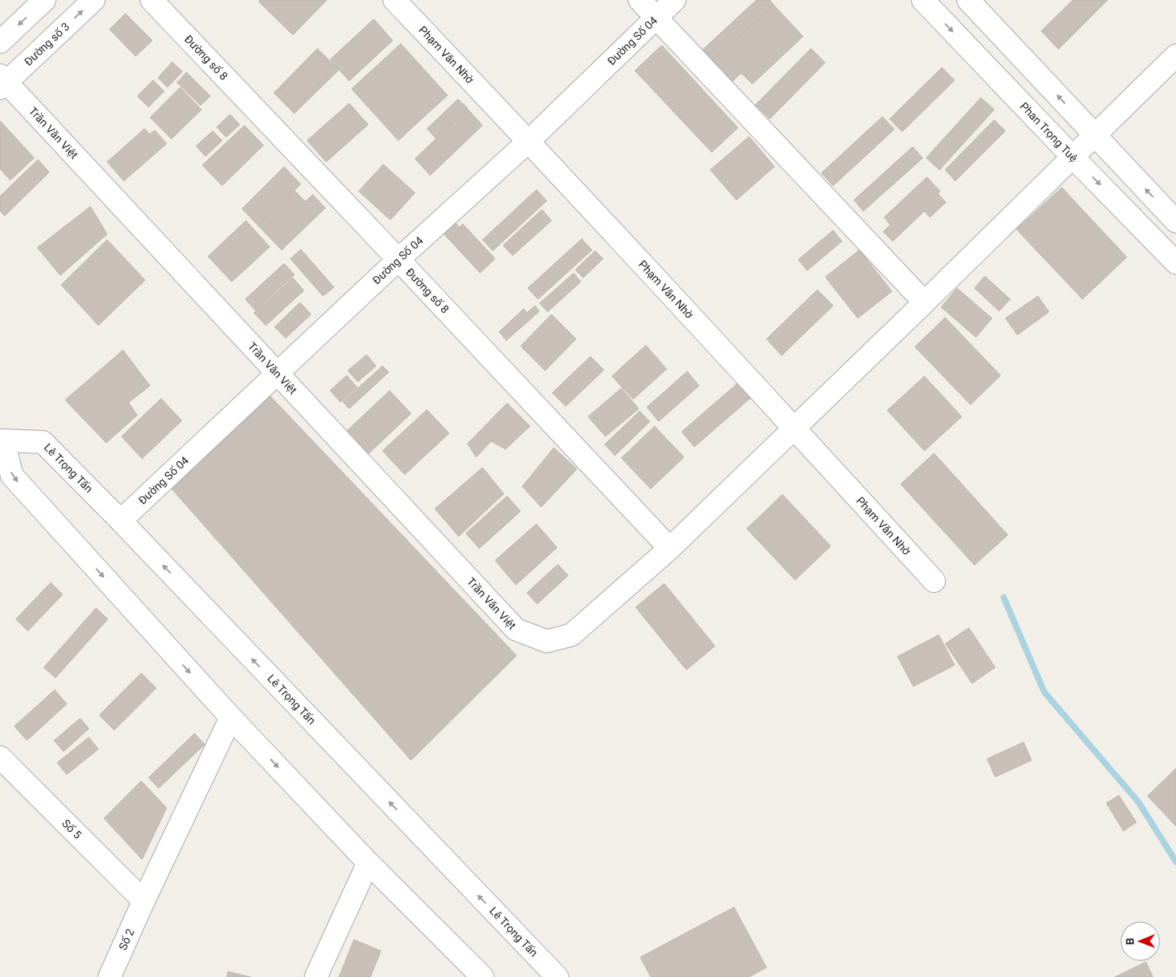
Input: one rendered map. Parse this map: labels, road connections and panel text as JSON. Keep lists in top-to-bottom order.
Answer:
{
  "streets": {
    "street": [
      "Đường Số 04",
      "Đường số 3",
      "Phạm Văn Nhờ",
      "Đường số 8",
      "Phan Trọng Tuệ",
      "Trần Văn Việt",
      "Lê Trọng Tấn",
      "Số 5",
      "Số 2"
    ]
  },
  "crossings": [
    ["Đường Số 04", "Phạm Văn Nhờ"],
    ["Đường Số 04", "Đường số 8"],
    ["Đường Số 04", "Trần Văn Việt"],
    ["Đường Số 04", "Lê Trọng Tấn"],
    ["Đường số 3", "Trần Văn Việt"],
    ["Đường số 8", "Trần Văn Việt"],
    ["Lê Trọng Tấn", "Số 2"],
    ["Số 5", "Số 2"]
  ],
  "north": "left"
}
